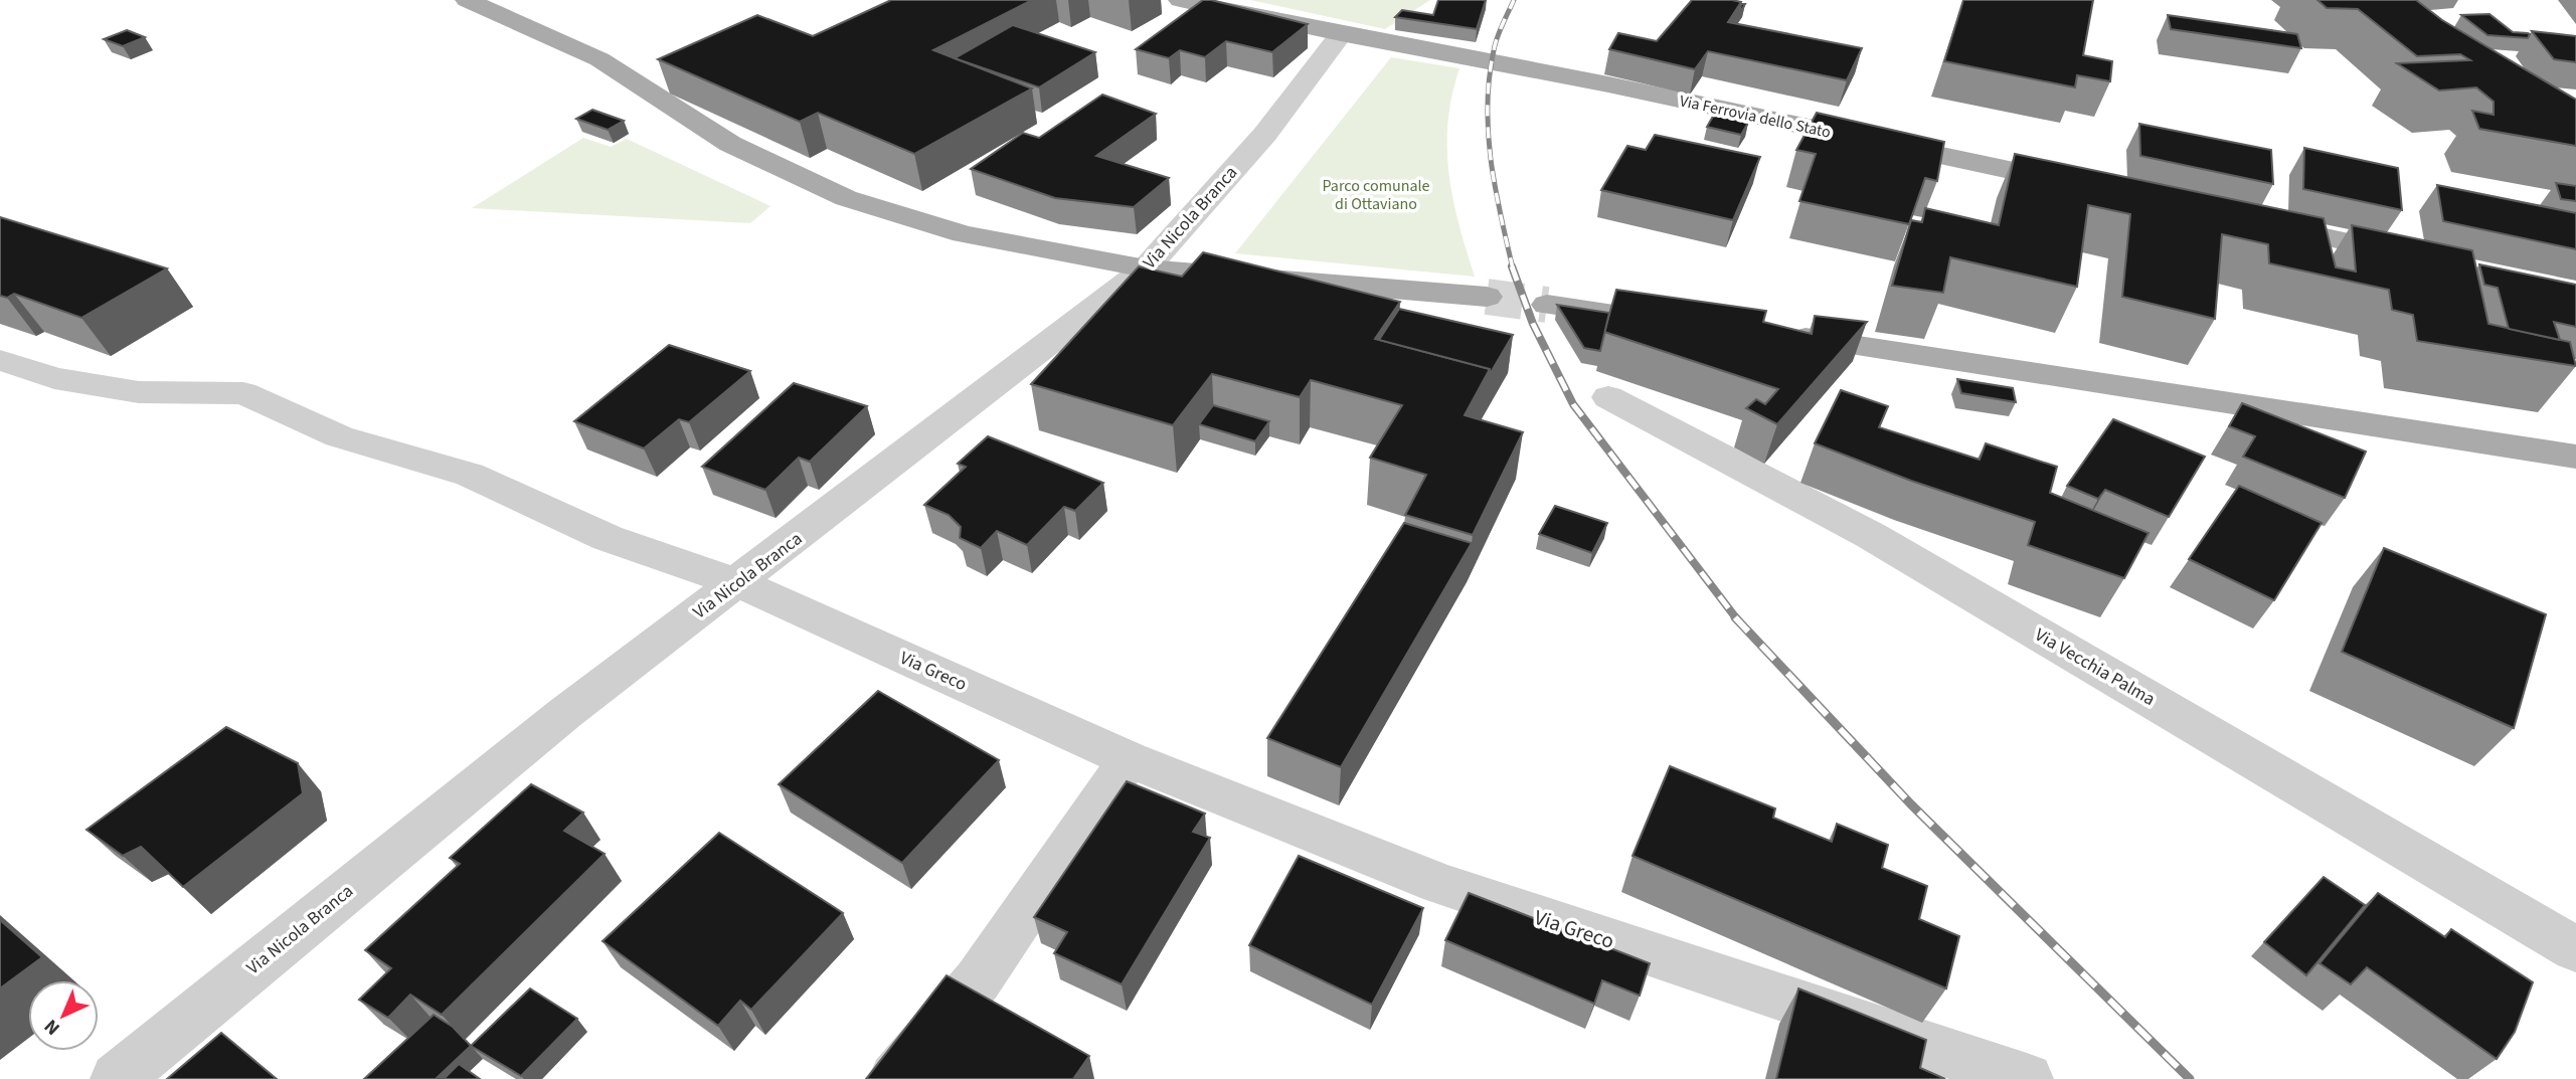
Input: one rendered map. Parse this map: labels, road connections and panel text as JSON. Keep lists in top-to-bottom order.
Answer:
{
  "streets": {
    "main road": ["Via Ferrovia dello Stato"],
    "street": ["Via Nicola Branca", "Via Vecchia Palma", "Via Greco"]
  },
  "crossings": [
    ["Via Ferrovia dello Stato", "Via Nicola Branca"],
    ["Via Nicola Branca", "Via Greco"]
  ],
  "parks": ["Parco comunale di Ottaviano"],
  "north": "bottom left"
}
